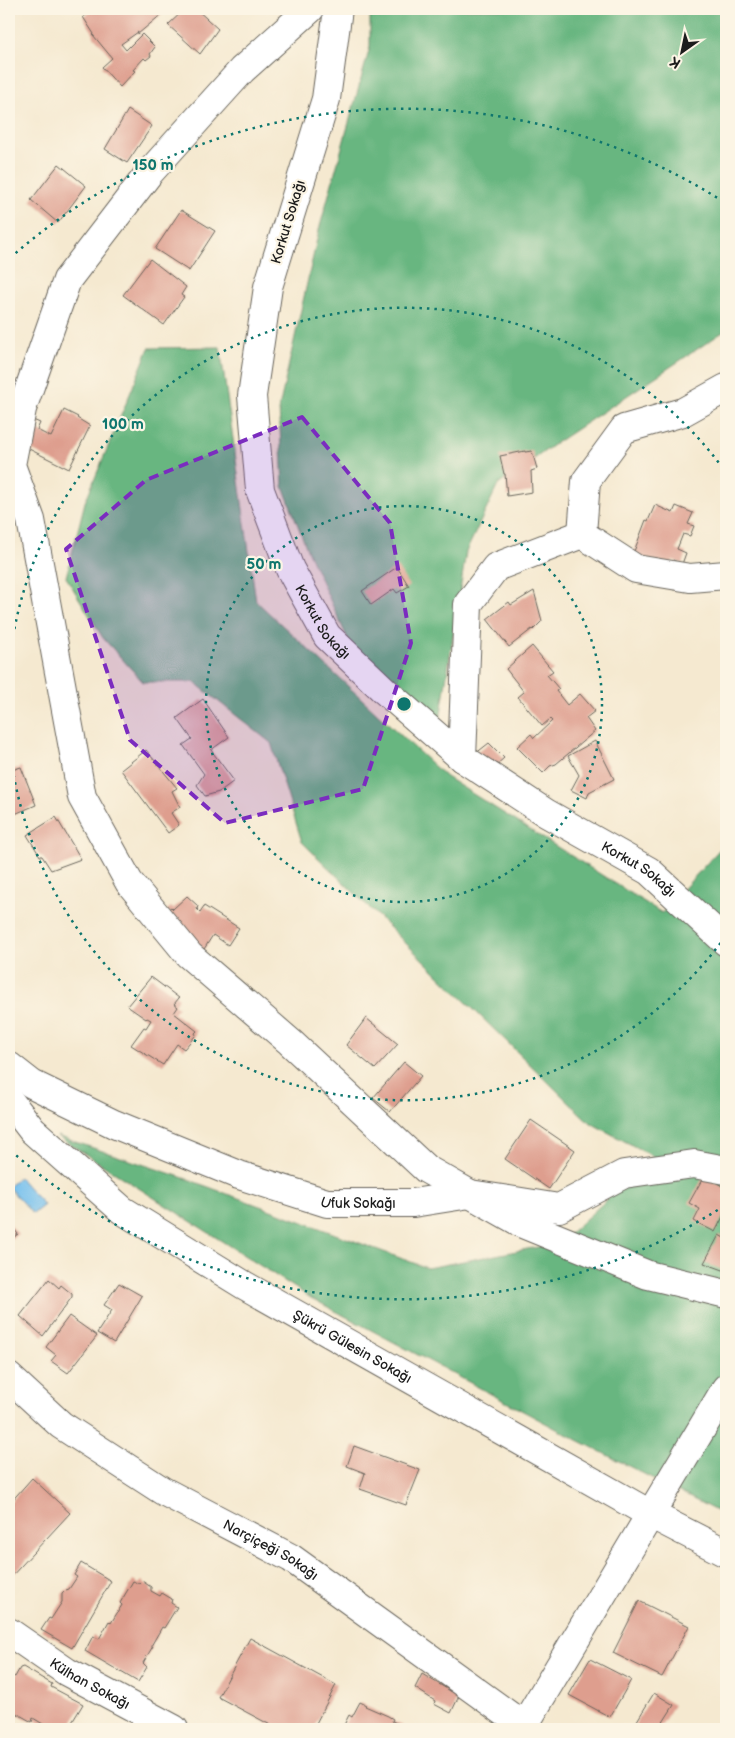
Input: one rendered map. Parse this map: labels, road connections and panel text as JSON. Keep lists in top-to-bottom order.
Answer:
{
  "streets": {
    "street": [
      "Korkut Sokağı",
      "Ufuk Sokağı",
      "Şükrü Gülesin Sokağı",
      "Narçiçeği Sokağı",
      "Külhan Sokağı"
    ]
  },
  "north": "bottom left",
  "rings": ["150 m", "100 m", "50 m"]
}
